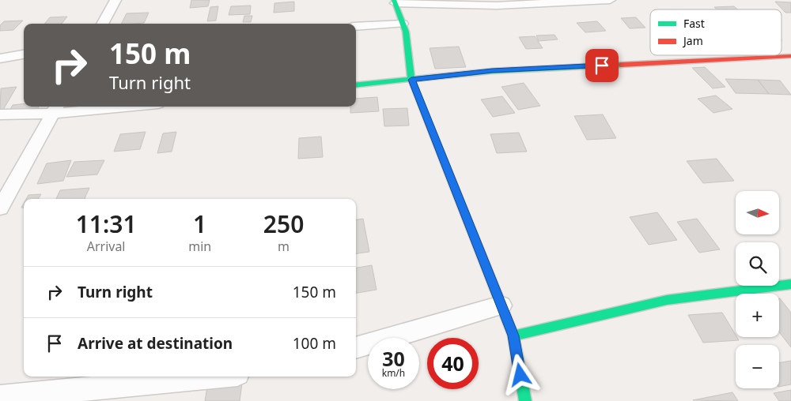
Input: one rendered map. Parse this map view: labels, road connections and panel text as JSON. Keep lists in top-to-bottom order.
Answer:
{
  "legend": ["Fast", "Jam"],
  "north": "right",
  "page": {
    "turn": ["150 m", "Turn right"],
    "map_buttons": ["+", "−"],
    "eta": [
      "11:31",
      "Arrival",
      "1",
      "min",
      "250",
      "m"
    ],
    "list": [
      {
        "name": "Turn right",
        "value": "150 m"
      },
      {
        "name": "Arrive at destination",
        "value": "100 m"
      }
    ],
    "speed": "30 km/h",
    "limit": "40"
  }
}
